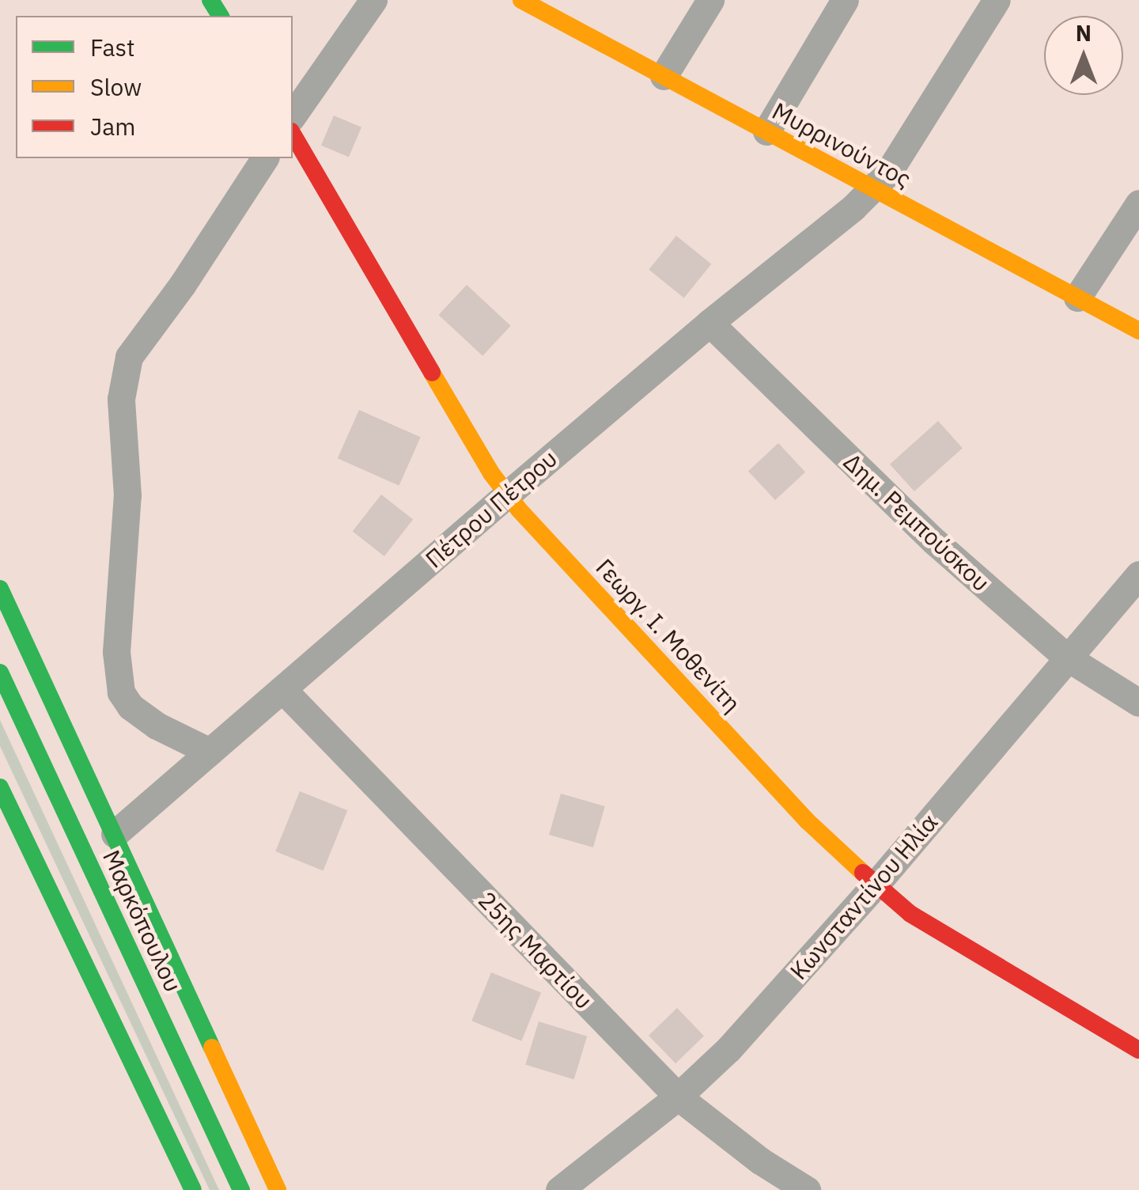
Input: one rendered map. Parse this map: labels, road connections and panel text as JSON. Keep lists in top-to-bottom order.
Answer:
{
  "streets": {
    "main road": ["Μυρρινούντος", "Γεωργ. Ι. Μοθενίτη", "Μαρκόπουλου"],
    "street": [
      "Πέτρου Πέτρου",
      "Δημ. Ρεμπούσκου",
      "Κωνσταντίνου Ηλία",
      "25ης Μαρτίου"
    ]
  },
  "crossings": [
    ["Μυρρινούντος", "Πέτρου Πέτρου"],
    ["Πέτρου Πέτρου", "Δημ. Ρεμπούσκου"],
    ["Πέτρου Πέτρου", "Γεωργ. Ι. Μοθενίτη"],
    ["Πέτρου Πέτρου", "25ης Μαρτίου"],
    ["Δημ. Ρεμπούσκου", "Κωνσταντίνου Ηλία"],
    ["Γεωργ. Ι. Μοθενίτη", "Κωνσταντίνου Ηλία"],
    ["Κωνσταντίνου Ηλία", "25ης Μαρτίου"]
  ],
  "legend": ["Fast", "Slow", "Jam"],
  "north": "top"
}
